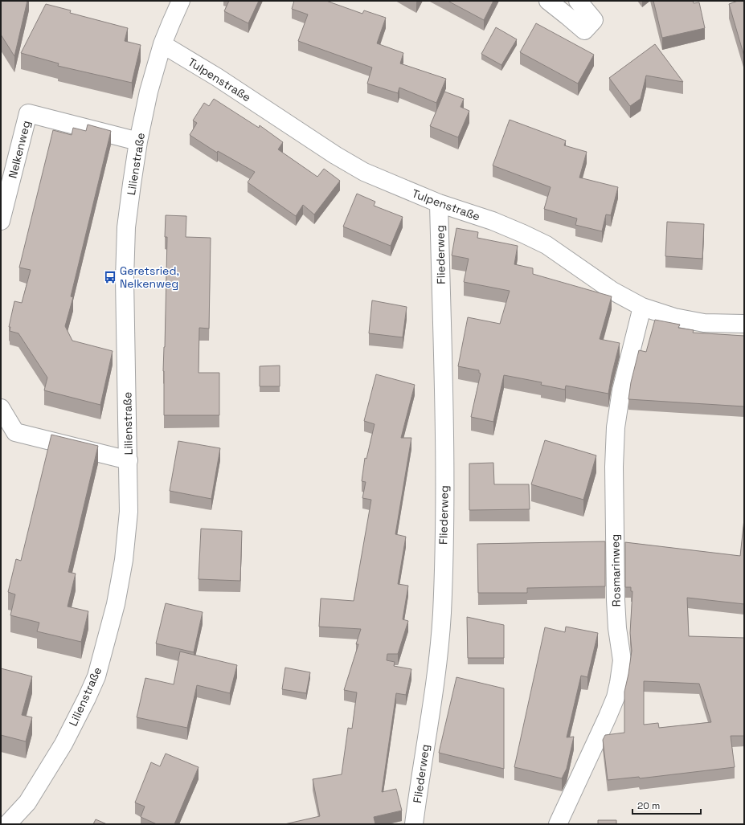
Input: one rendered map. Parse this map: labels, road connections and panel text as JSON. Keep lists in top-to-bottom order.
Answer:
{
  "streets": {
    "street": [
      "Tulpenstraße",
      "Nelkenweg",
      "Lilienstraße",
      "Fliederweg",
      "Rosmarinweg"
    ]
  },
  "crossings": [
    ["Tulpenstraße", "Lilienstraße"],
    ["Tulpenstraße", "Fliederweg"],
    ["Tulpenstraße", "Rosmarinweg"],
    ["Nelkenweg", "Lilienstraße"]
  ],
  "places": {
    "bus stop": ["Geretsried, Nelkenweg"]
  },
  "scale_bar": "20 m"
}
